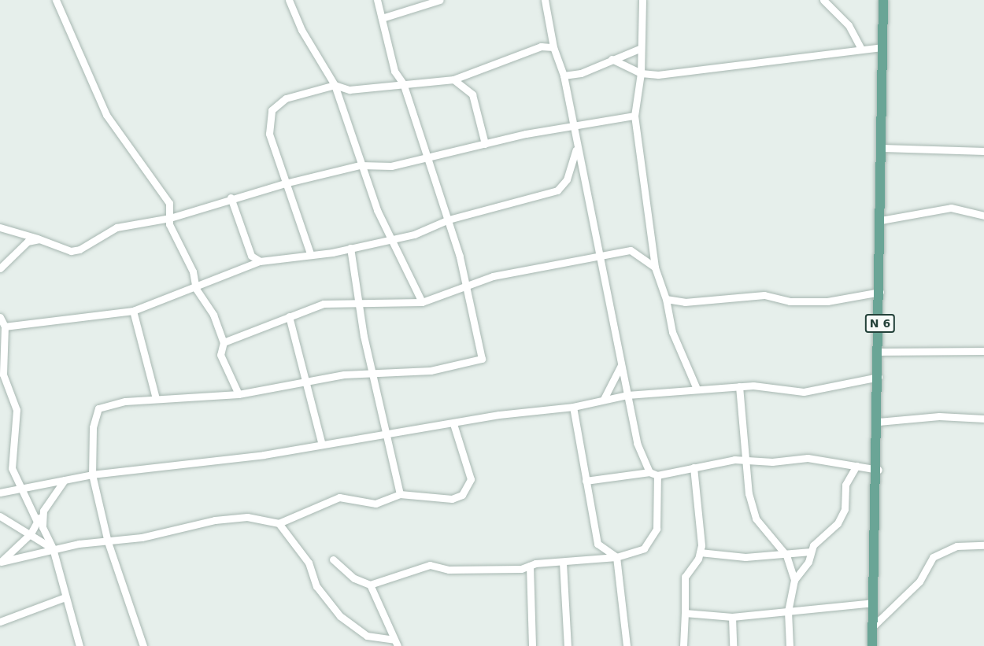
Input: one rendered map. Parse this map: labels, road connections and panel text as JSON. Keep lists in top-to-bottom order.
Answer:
{
  "streets": {
    "main road": ["N 6"]
  }
}
